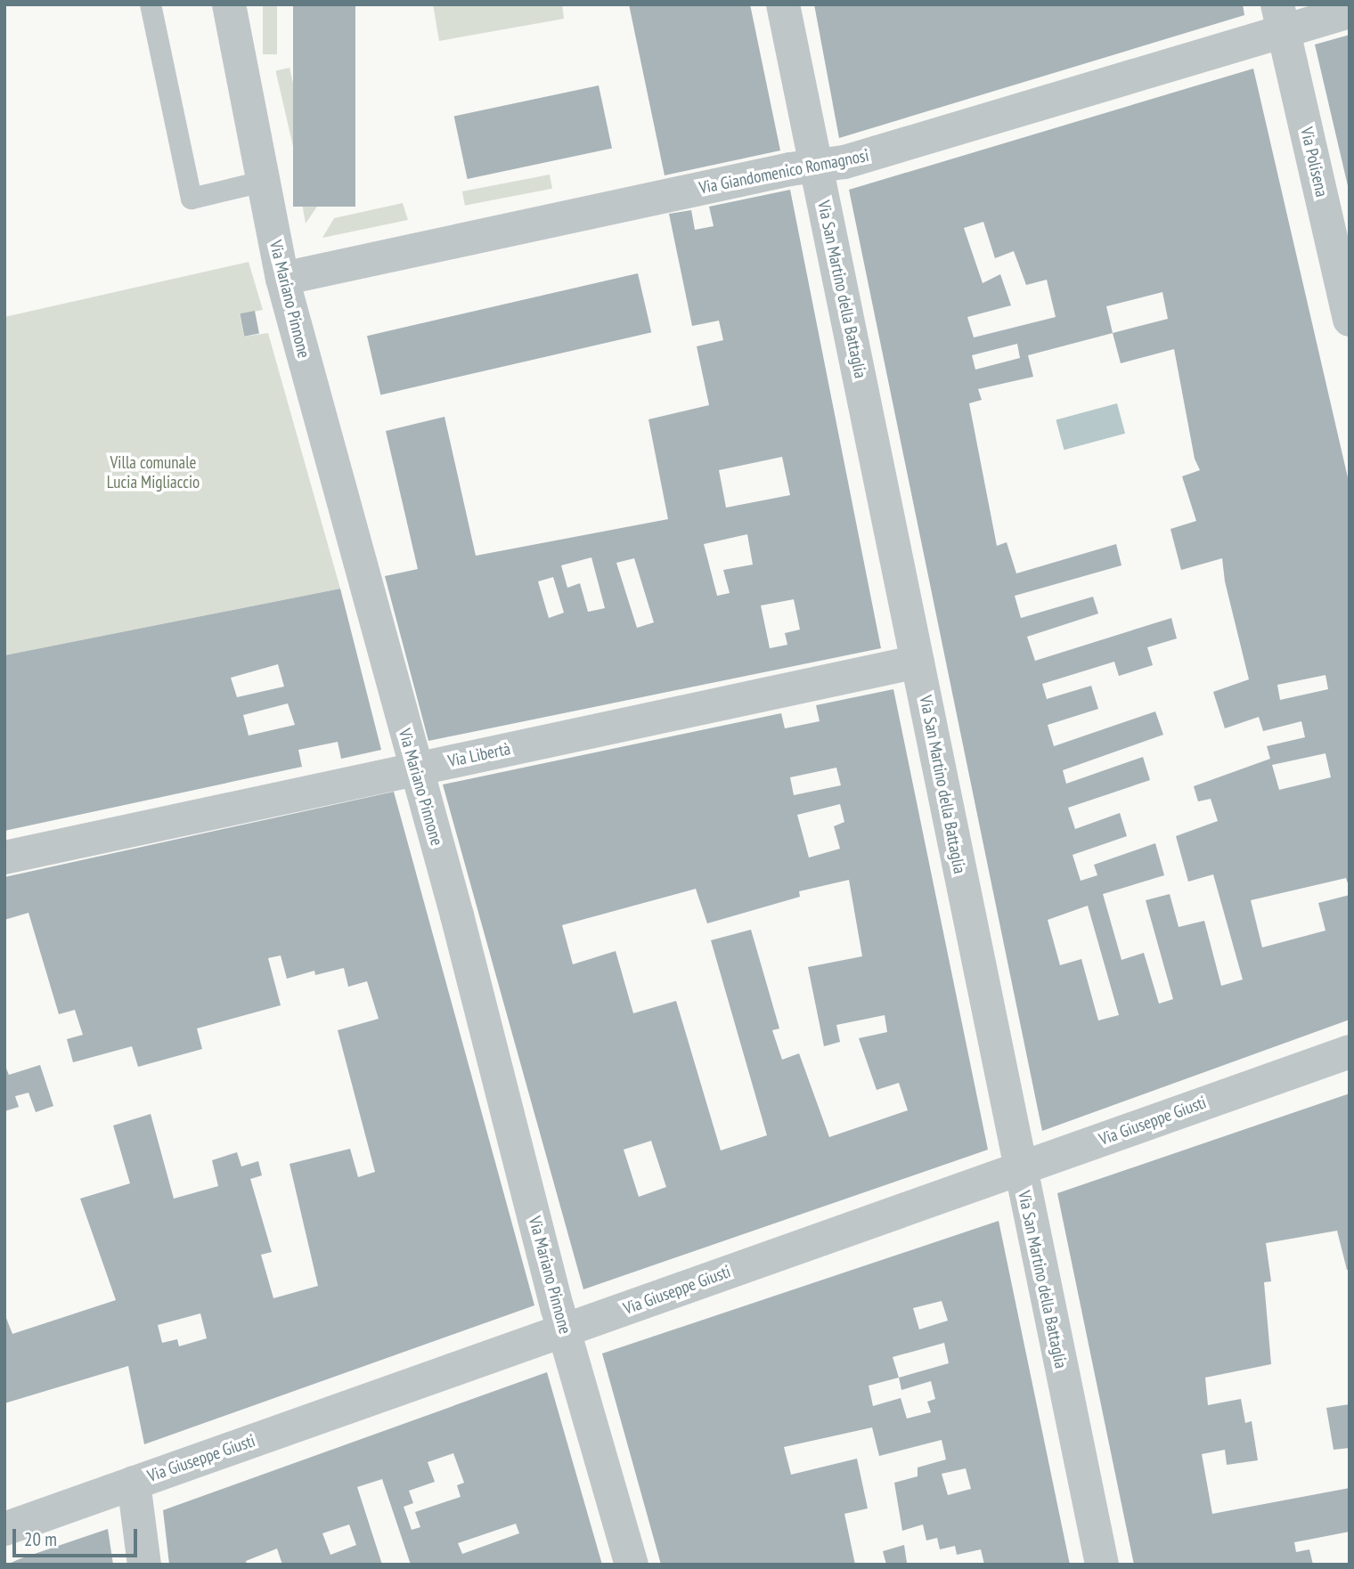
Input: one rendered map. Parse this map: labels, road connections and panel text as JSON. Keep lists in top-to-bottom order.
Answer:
{
  "streets": {
    "street": [
      "Via Polisena",
      "Via Giandomenico Romagnosi",
      "Via San Martino della Battaglia",
      "Via Mariano Pinnone",
      "Via Libertà",
      "Via Giuseppe Giusti"
    ]
  },
  "crossings": [
    ["Via Polisena", "Via Giandomenico Romagnosi"],
    ["Via Giandomenico Romagnosi", "Via San Martino della Battaglia"],
    ["Via Giandomenico Romagnosi", "Via Mariano Pinnone"],
    ["Via San Martino della Battaglia", "Via Libertà"],
    ["Via San Martino della Battaglia", "Via Giuseppe Giusti"],
    ["Via Mariano Pinnone", "Via Libertà"],
    ["Via Mariano Pinnone", "Via Giuseppe Giusti"]
  ],
  "parks": ["Villa comunale Lucia Migliaccio"],
  "scale_bar": "20 m"
}
